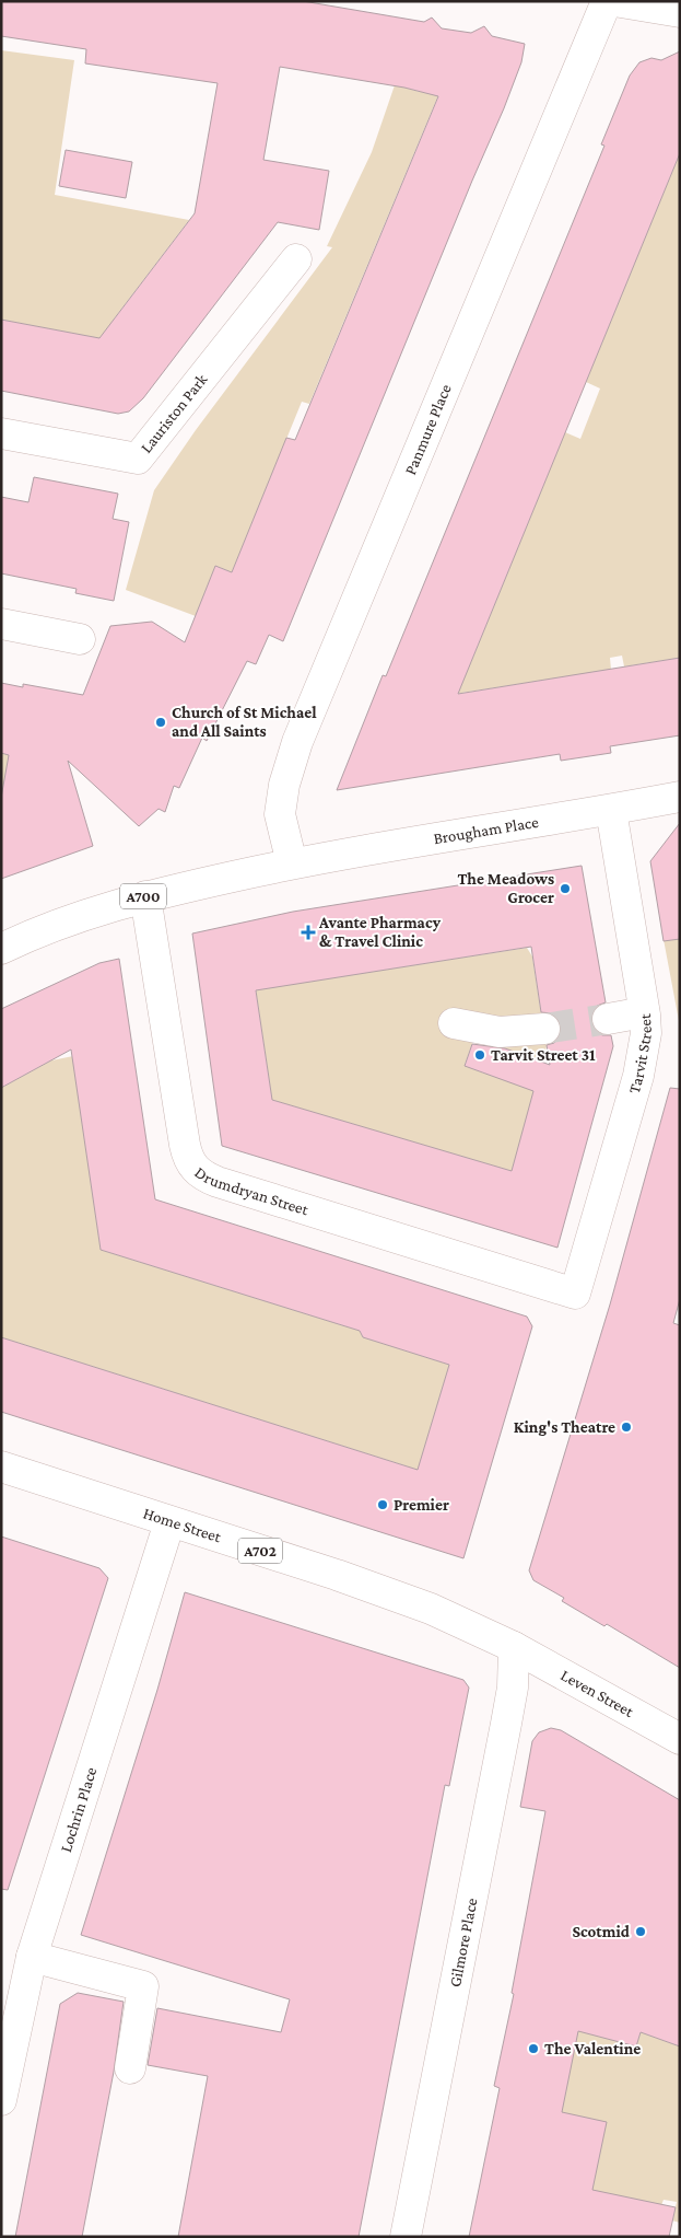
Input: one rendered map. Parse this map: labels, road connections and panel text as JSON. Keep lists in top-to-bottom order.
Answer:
{
  "streets": {
    "street": [
      "Lauriston Park",
      "Panmure Place",
      "Brougham Place",
      "A700",
      "Tarvit Street",
      "Drumdryan Street",
      "Home Street",
      "A702",
      "Leven Street",
      "Lochrin Place",
      "Gilmore Place"
    ]
  },
  "crossings": [
    ["Panmure Place", "Brougham Place"],
    ["Panmure Place", "A700"],
    ["Brougham Place", "A700"],
    ["Brougham Place", "Tarvit Street"],
    ["A700", "Drumdryan Street"],
    ["Tarvit Street", "Drumdryan Street"],
    ["Home Street", "Leven Street"],
    ["Home Street", "Lochrin Place"],
    ["Home Street", "Gilmore Place"],
    ["Leven Street", "Gilmore Place"]
  ],
  "places": {
    "other": [
      "Church of St Michael and All Saints",
      "The Meadows Grocer",
      "Tarvit Street 31",
      "King's Theatre",
      "Premier",
      "Scotmid",
      "The Valentine"
    ],
    "health": ["Avante Pharmacy & Travel Clinic"]
  }
}
